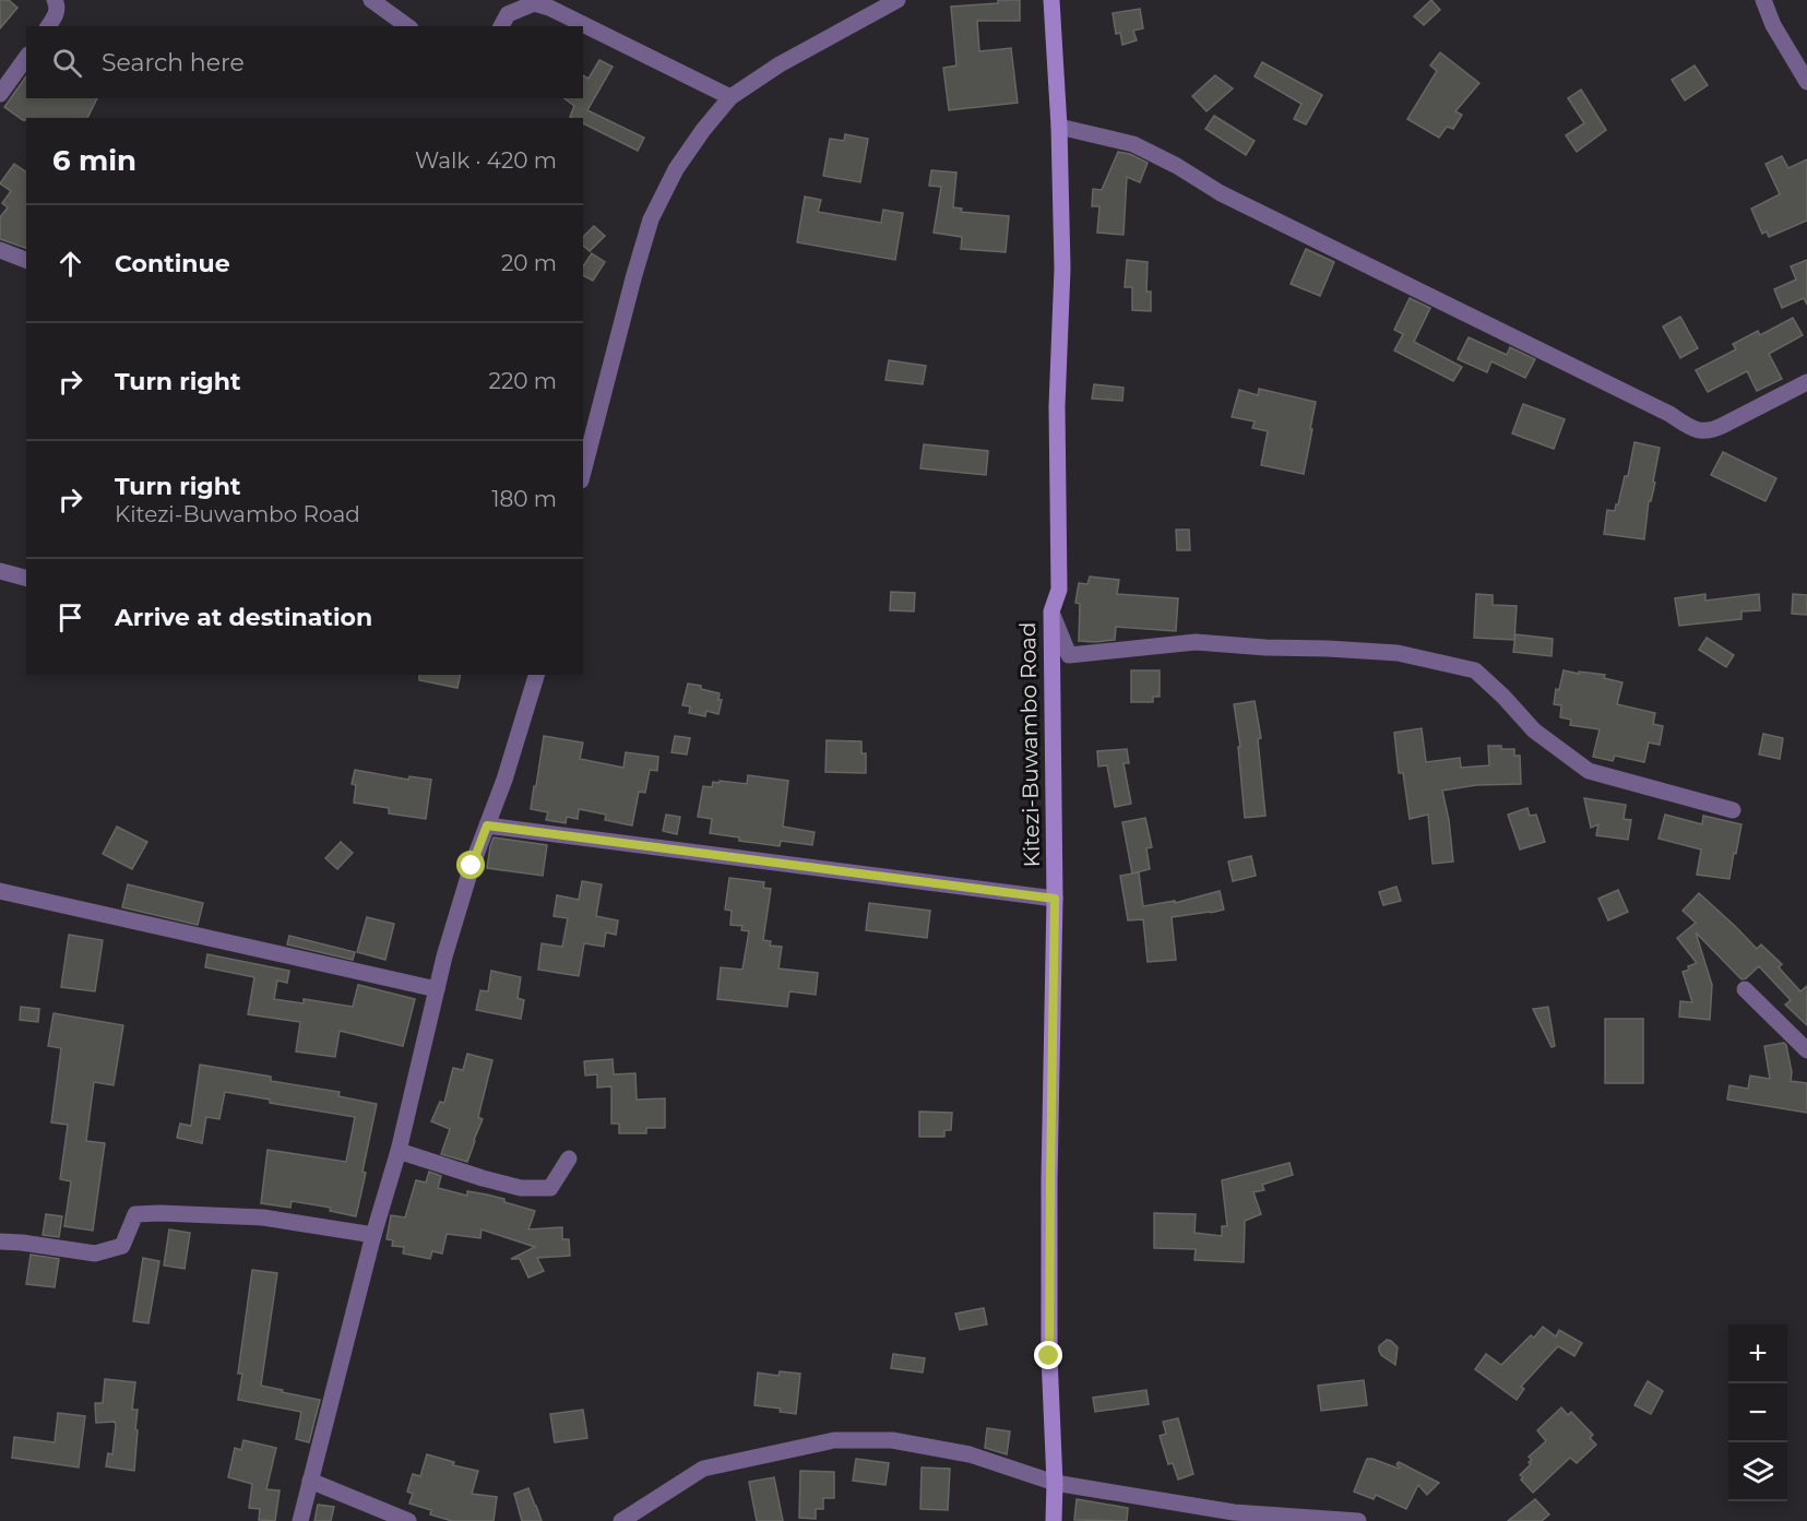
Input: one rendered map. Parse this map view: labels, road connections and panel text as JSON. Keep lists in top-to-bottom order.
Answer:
{
  "streets": {
    "street": ["Kitezi-Buwambo Road"]
  },
  "page": {
    "search": "Search here",
    "heading": ["6 min", "Walk · 420 m"],
    "list": [
      ["Continue", "20 m"],
      ["Turn right", "220 m"],
      ["Turn right", "Kitezi-Buwambo Road", "180 m"],
      "Arrive at destination"
    ],
    "map_buttons": ["+", "−"]
  }
}
